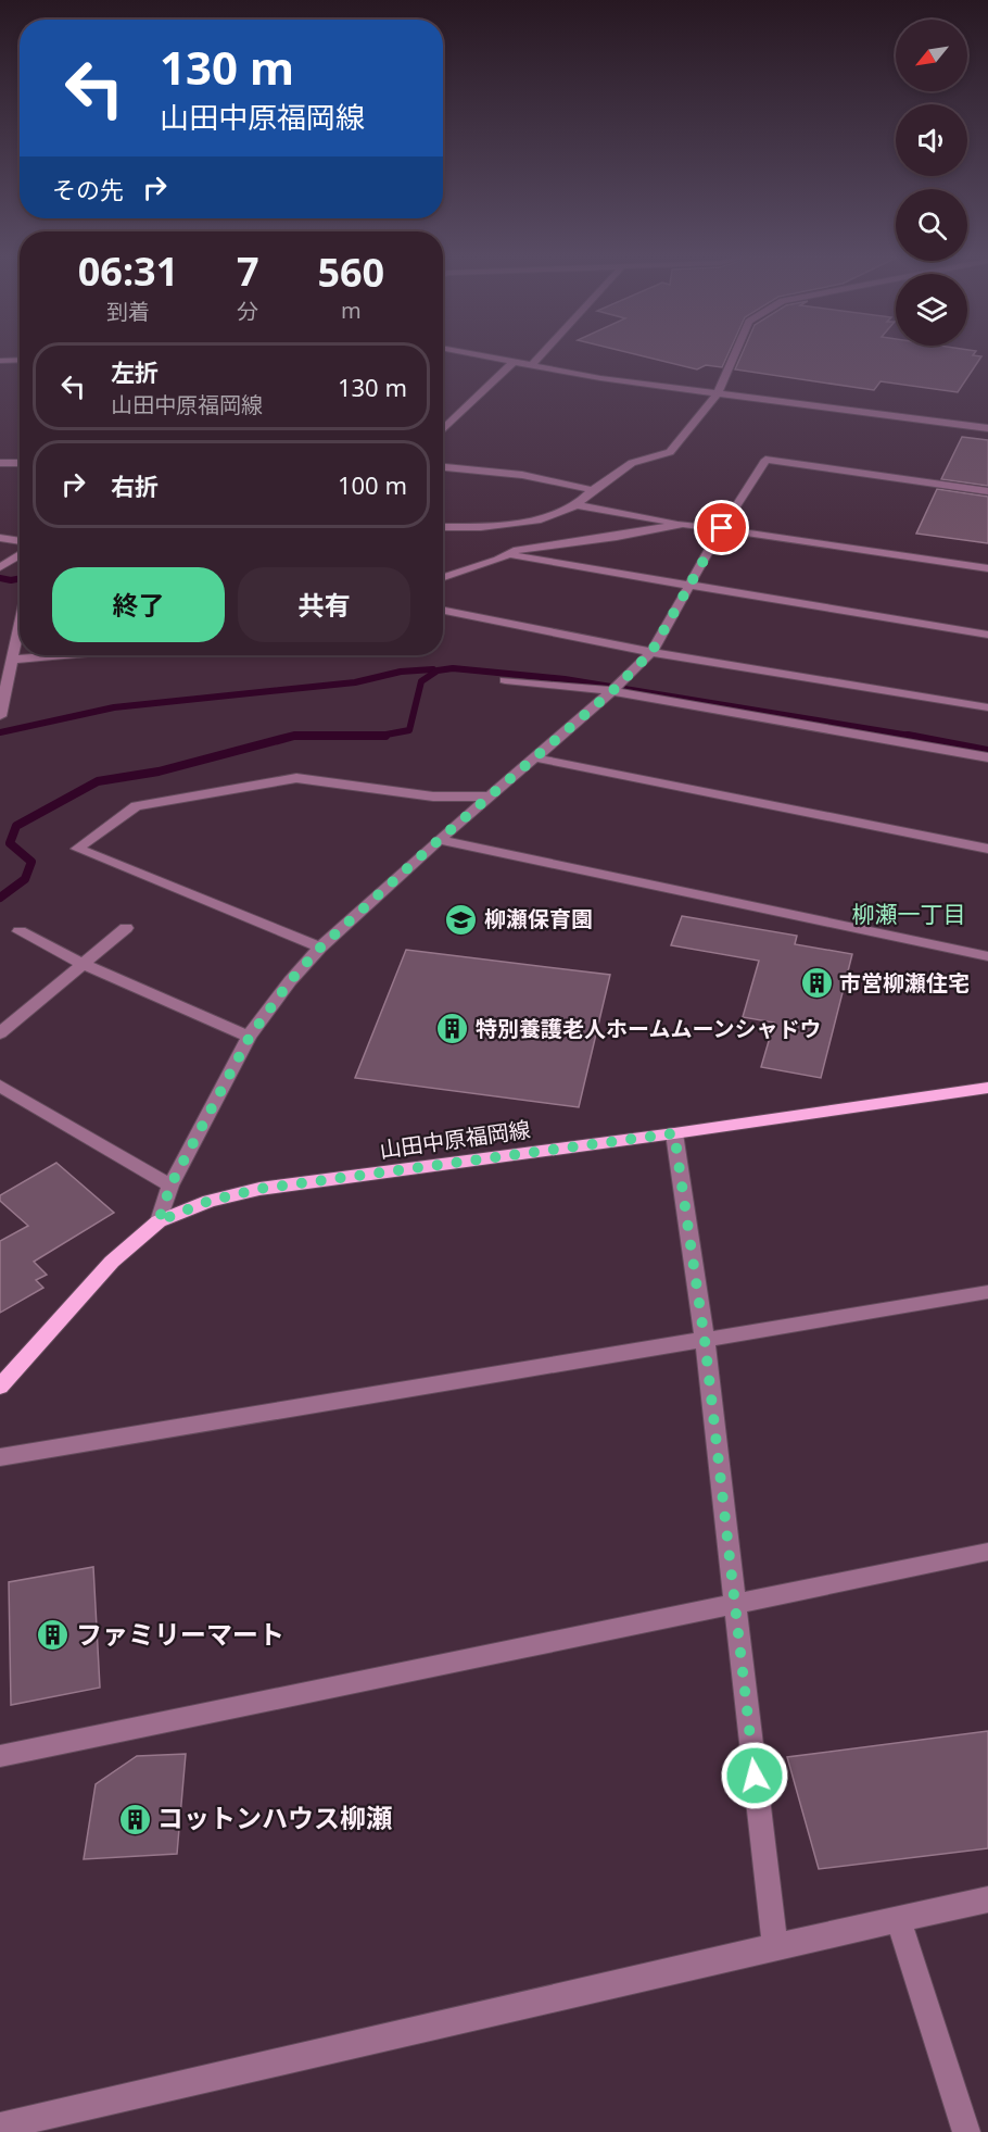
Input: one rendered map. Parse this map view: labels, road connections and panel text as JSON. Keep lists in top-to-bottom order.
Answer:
{
  "streets": {
    "main road": ["山田中原福岡線"]
  },
  "districts": ["柳瀬一丁目"],
  "places": {
    "school or university": ["柳瀬保育園"],
    "building": [
      "市営柳瀬住宅",
      "特別養護老人ホームムーンシャドウ",
      "ファミリーマート",
      "コットンハウス柳瀬"
    ]
  },
  "north": "bottom left",
  "page": {
    "turn": ["130 m", "山田中原福岡線"],
    "then": "その先",
    "eta": [
      "06:31",
      "到着",
      "7",
      "分",
      "560",
      "m"
    ],
    "list": [
      {
        "name": "左折",
        "note": "山田中原福岡線",
        "value": "130 m"
      },
      {
        "name": "右折",
        "value": "100 m"
      }
    ],
    "buttons": ["終了", "共有"]
  }
}
